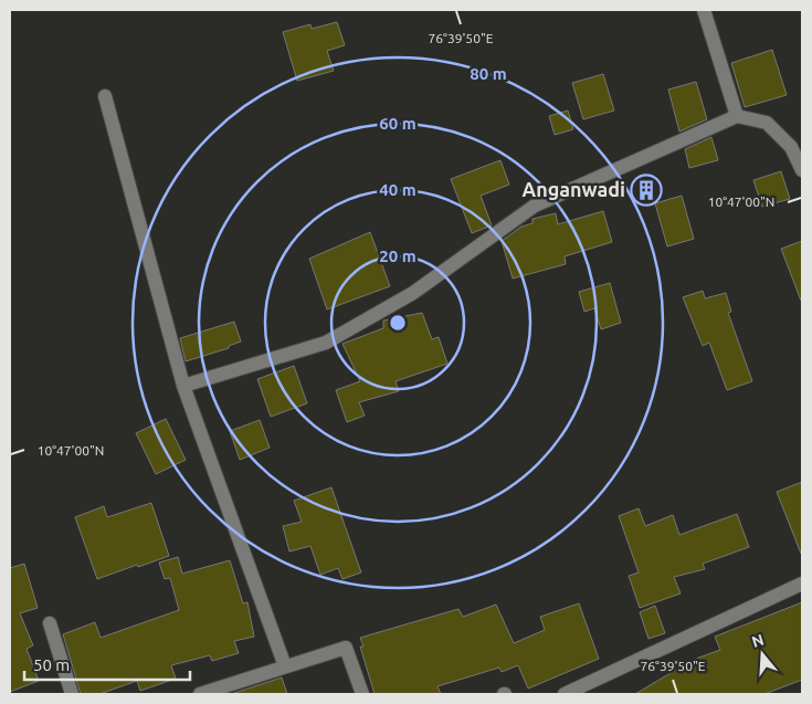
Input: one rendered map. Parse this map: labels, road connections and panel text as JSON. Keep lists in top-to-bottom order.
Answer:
{
  "places": {
    "building": ["Anganwadi"]
  },
  "scale_bar": "50 m",
  "north": "top",
  "coordinates": ["76°39'50\"E", "10°47'00\"N"],
  "rings": [
    "80 m",
    "60 m",
    "40 m",
    "20 m"
  ]
}
